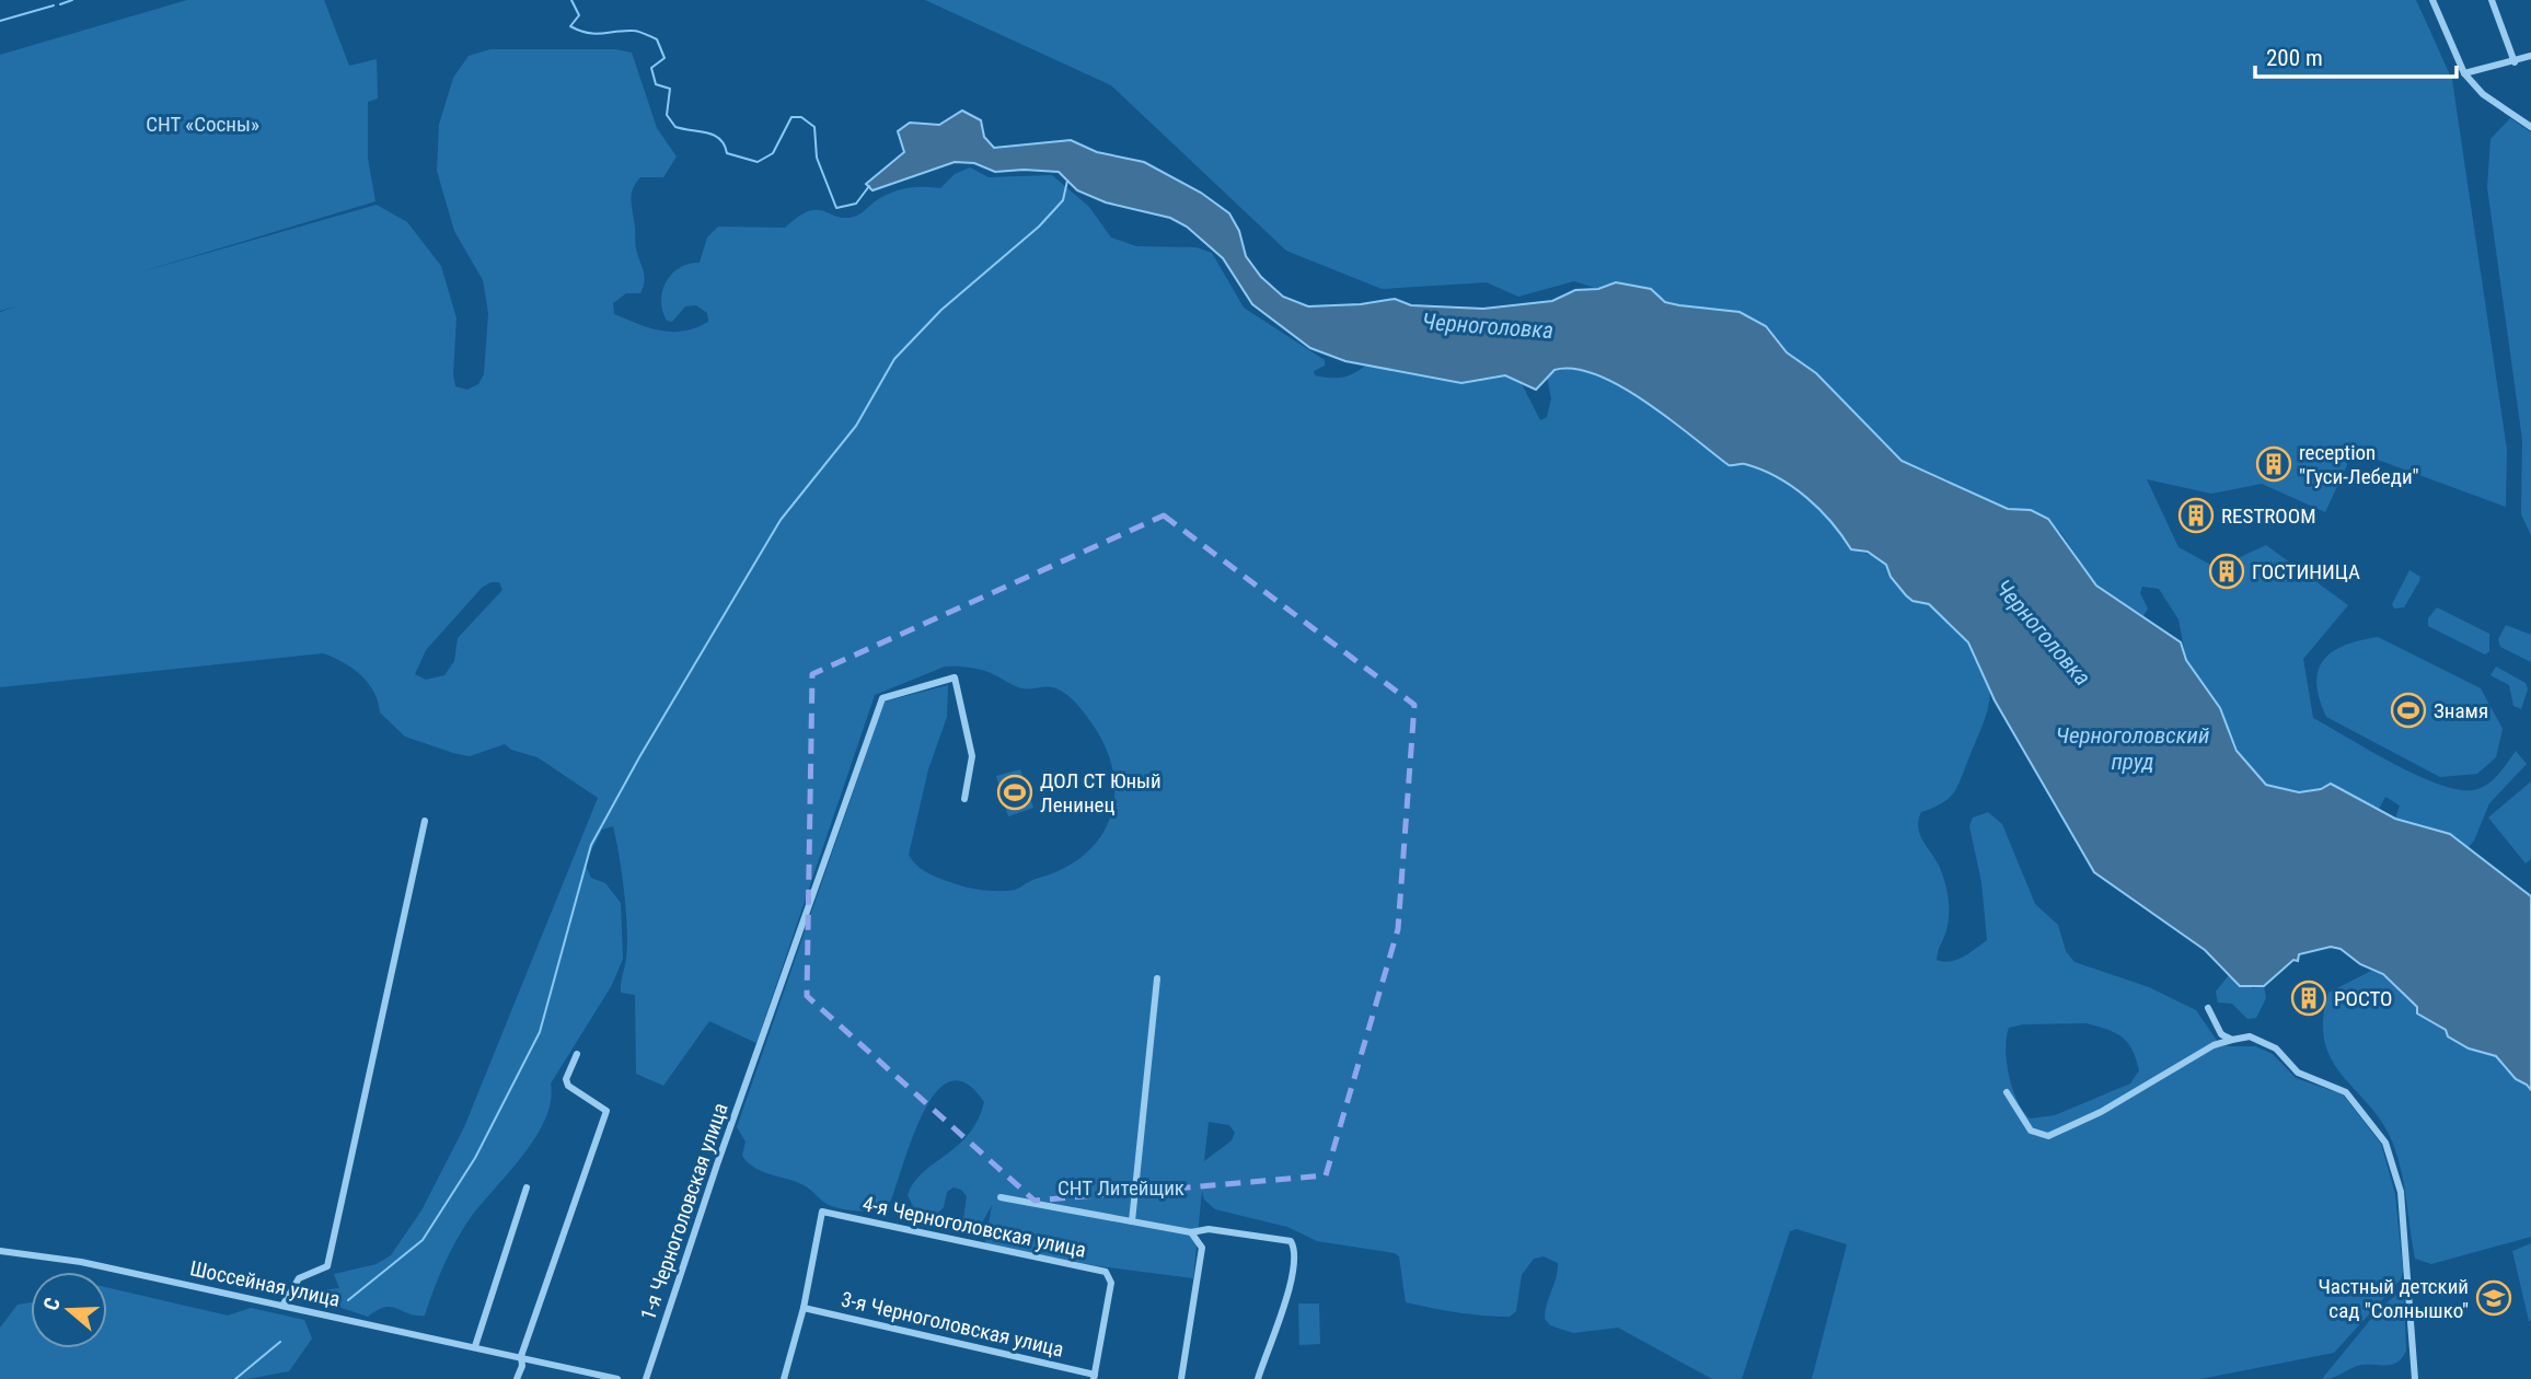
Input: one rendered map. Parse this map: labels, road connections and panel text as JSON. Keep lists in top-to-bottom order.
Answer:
{
  "streets": {
    "street": [
      "1-я Черноголовская улица",
      "4-я Черноголовская улица",
      "Шоссейная улица",
      "3-я Черноголовская улица"
    ]
  },
  "crossings": [
    ["4-я Черноголовская улица", "3-я Черноголовская улица"]
  ],
  "water": ["Черноголовка", "Черноголовский пруд"],
  "parks": ["СНТ «Сосны»", "СНТ Литейщик"],
  "places": {
    "building": [
      "reception \"Гуси-Лебеди\"",
      "RESTROOM",
      "ГОСТИНИЦА",
      "РОСТО"
    ],
    "sports": ["Знамя", "ДОЛ СТ Юный Ленинец"],
    "school or university": ["Частный детский сад \"Солнышко\""]
  },
  "scale_bar": "200 m",
  "north": "left"
}
